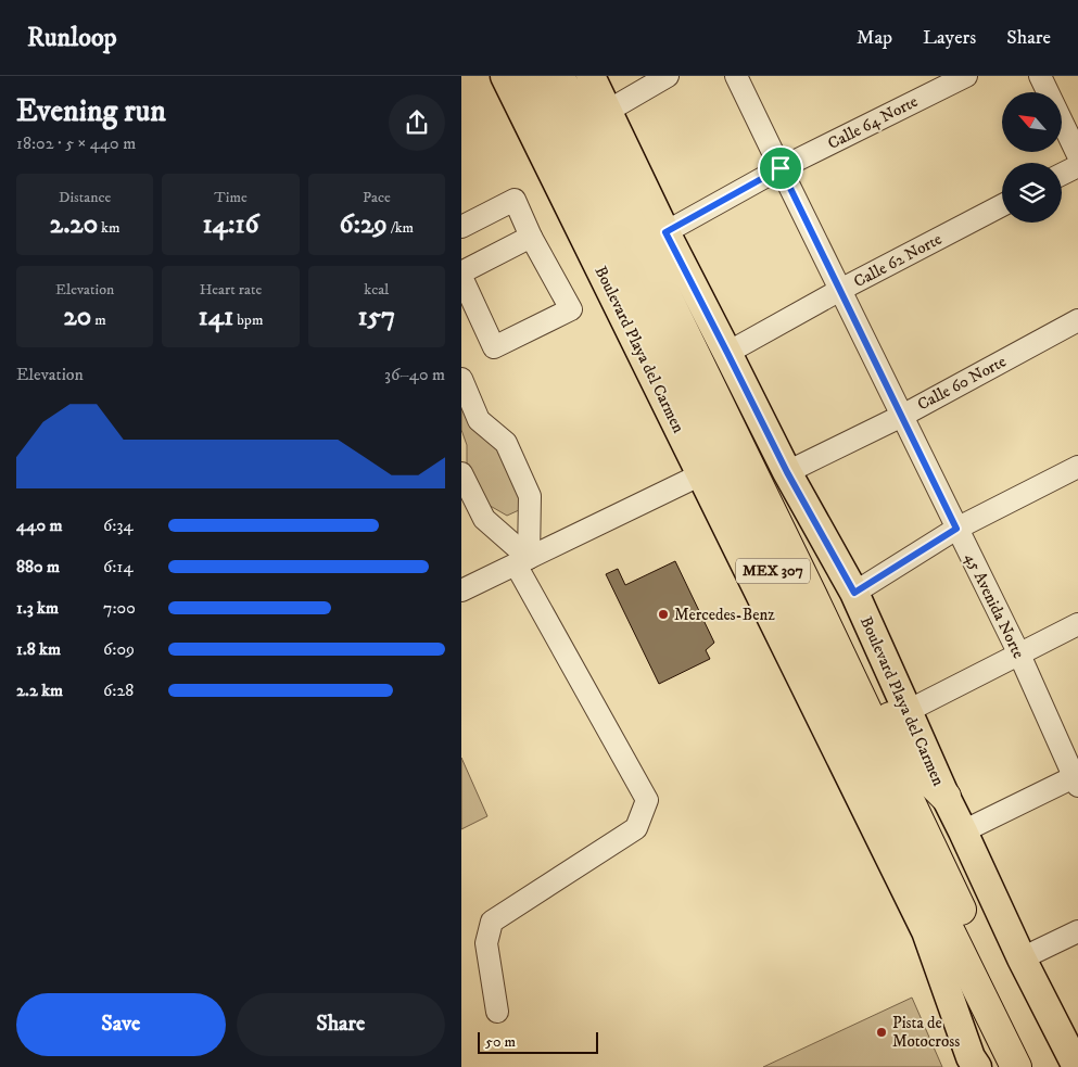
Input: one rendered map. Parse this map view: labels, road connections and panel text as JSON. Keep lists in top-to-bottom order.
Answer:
{
  "streets": {
    "highway": ["MEX 307"],
    "main road": ["Boulevard Playa del Carmen"],
    "street": [
      "Calle 64 Norte",
      "Calle 62 Norte",
      "Calle 60 Norte",
      "45 Avenida Norte"
    ]
  },
  "crossings": [
    ["Calle 64 Norte", "Boulevard Playa del Carmen"],
    ["Calle 64 Norte", "45 Avenida Norte"],
    ["Calle 62 Norte", "Boulevard Playa del Carmen"],
    ["Calle 62 Norte", "45 Avenida Norte"],
    ["Boulevard Playa del Carmen", "Calle 60 Norte"],
    ["Calle 60 Norte", "45 Avenida Norte"]
  ],
  "places": ["Mercedes-Benz", "Pista de Motocross"],
  "scale_bar": "50 m",
  "north": "top left",
  "page": {
    "header": "Runloop",
    "nav": ["Map", "Layers", "Share"],
    "heading": ["Evening run", "18:02 · 5 × 440 m"],
    "stats": [
      ["Distance", "2.20 km"],
      ["Time", "14:16"],
      ["Pace", "6:29 /km"],
      ["Elevation", "20 m"],
      ["Heart rate", "141 bpm"],
      ["kcal", "157"]
    ],
    "chart": ["Elevation", "36–40 m"],
    "list": [
      {
        "name": "440 m",
        "note": "6:34"
      },
      {
        "name": "880 m",
        "note": "6:14"
      },
      {
        "name": "1.3 km",
        "note": "7:00"
      },
      {
        "name": "1.8 km",
        "note": "6:09"
      },
      {
        "name": "2.2 km",
        "note": "6:28"
      }
    ],
    "buttons": ["Save", "Share"],
    "scale": "50 m"
  }
}
